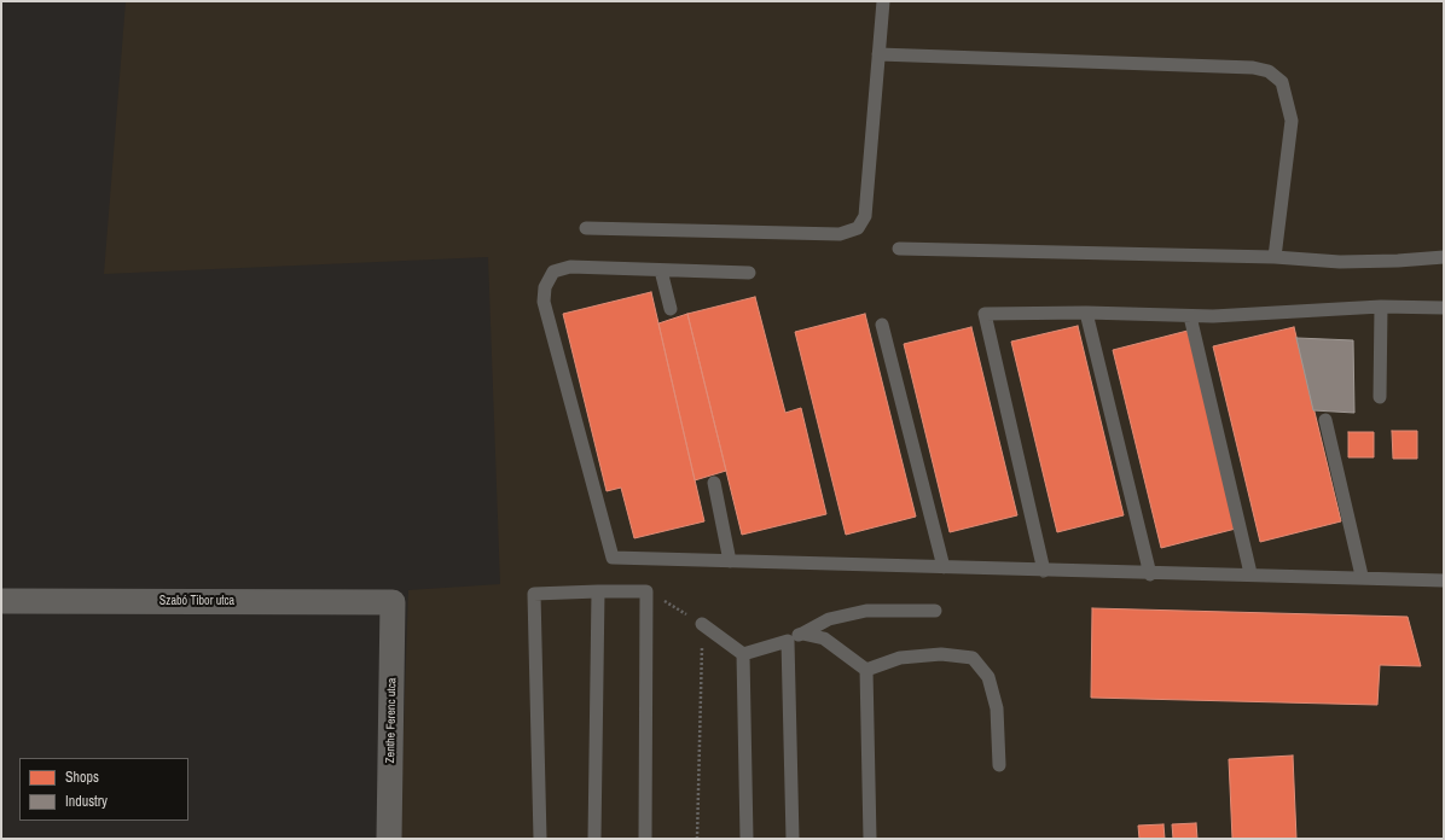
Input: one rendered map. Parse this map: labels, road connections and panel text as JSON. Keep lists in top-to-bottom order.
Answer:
{
  "streets": {
    "street": ["Szabó Tibor utca", "Zenthe Ferenc utca"]
  },
  "crossings": [
    ["Szabó Tibor utca", "Zenthe Ferenc utca"]
  ],
  "legend": ["Shops", "Industry"]
}
